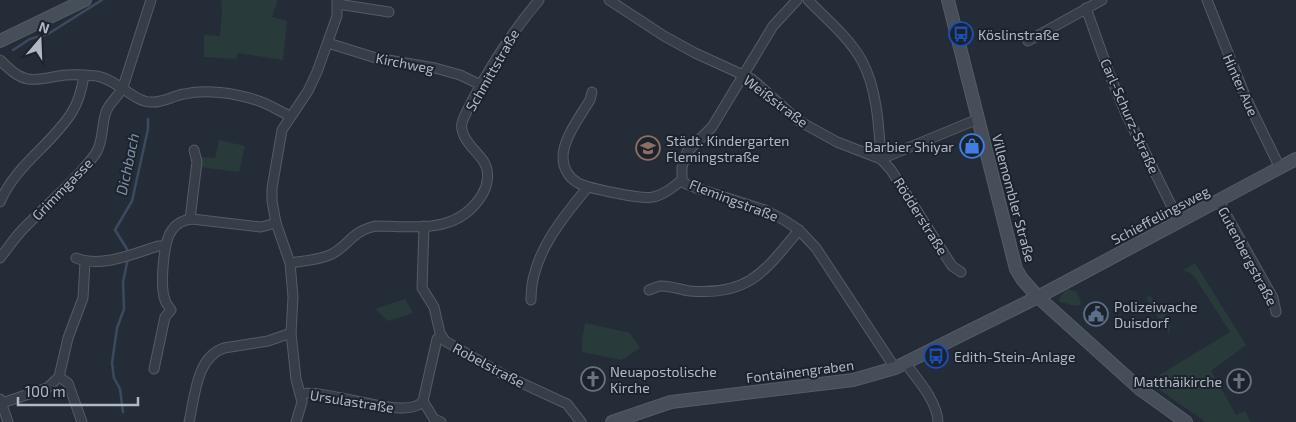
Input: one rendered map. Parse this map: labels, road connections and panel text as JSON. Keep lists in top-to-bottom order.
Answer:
{
  "streets": {
    "street": [
      "Kirchweg",
      "Schmittstraße",
      "Hinter Aue",
      "Weißstraße",
      "Carl-Schurz-Straße",
      "Grimmgasse",
      "Villemombler Straße",
      "Flemingstraße",
      "Schieffelingsweg",
      "Rödderstraße",
      "Gutenbergstraße",
      "Robelstraße",
      "Fontainengraben",
      "Ursulastraße"
    ]
  },
  "crossings": [
    ["Kirchweg", "Schmittstraße"],
    ["Schmittstraße", "Robelstraße"],
    ["Hinter Aue", "Schieffelingsweg"],
    ["Weißstraße", "Flemingstraße"],
    ["Weißstraße", "Rödderstraße"],
    ["Carl-Schurz-Straße", "Schieffelingsweg"],
    ["Villemombler Straße", "Schieffelingsweg"],
    ["Villemombler Straße", "Fontainengraben"],
    ["Flemingstraße", "Fontainengraben"],
    ["Schieffelingsweg", "Gutenbergstraße"],
    ["Schieffelingsweg", "Fontainengraben"]
  ],
  "water": ["Dichbach"],
  "places": {
    "bus stop": ["Köslinstraße", "Edith-Stein-Anlage"],
    "shop": ["Barbier Shiyar"],
    "school or university": ["Städt. Kindergarten Flemingstraße"],
    "public building": ["Polizeiwache Duisdorf"],
    "church": ["Neuapostolische Kirche", "Matthäikirche"]
  },
  "scale_bar": "100 m",
  "north": "top"
}
